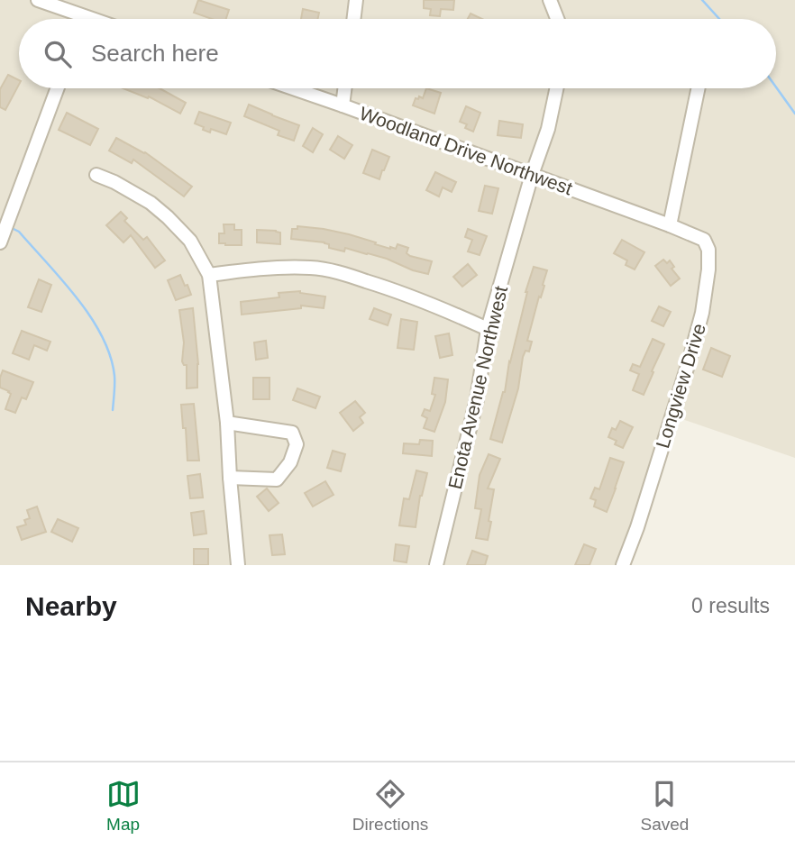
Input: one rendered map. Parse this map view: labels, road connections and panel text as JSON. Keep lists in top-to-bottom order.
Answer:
{
  "streets": {
    "street": ["Woodland Drive Northwest", "Longview Drive", "Enota Avenue Northwest"]
  },
  "crossings": [
    ["Woodland Drive Northwest", "Longview Drive"],
    ["Woodland Drive Northwest", "Enota Avenue Northwest"]
  ],
  "page": {
    "search": "Search here",
    "heading": ["Nearby", "0 results"],
    "nav": ["Map", "Directions", "Saved"]
  }
}
